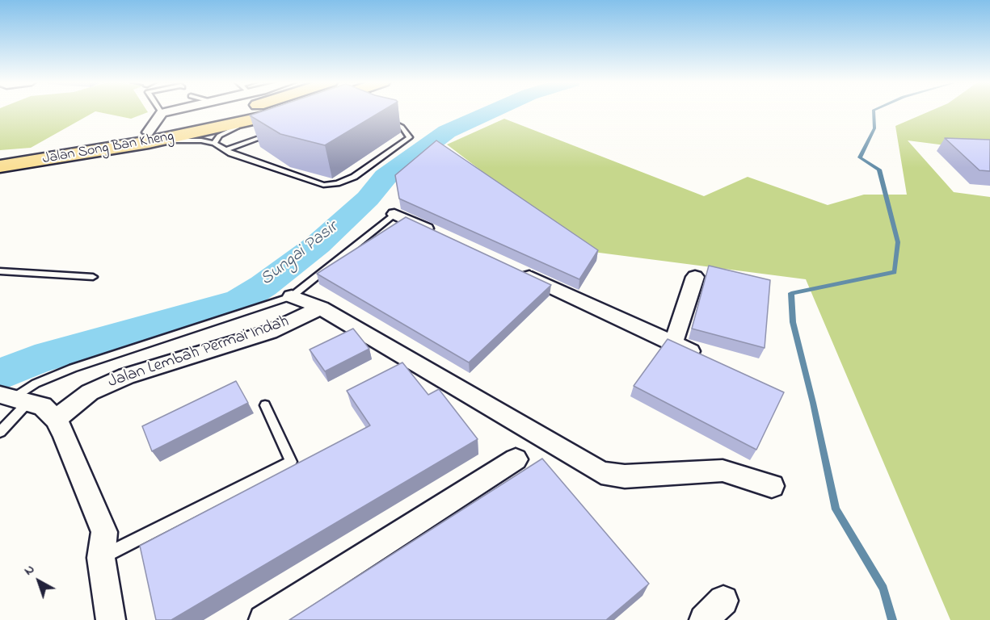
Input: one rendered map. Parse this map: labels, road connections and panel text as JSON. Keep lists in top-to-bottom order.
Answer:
{
  "streets": {
    "main road": ["Jalan Song Ban Kheng"],
    "street": ["Jalan Lembah Permai Indah"]
  },
  "water": ["Sungai Pasir"],
  "north": "top left"
}
